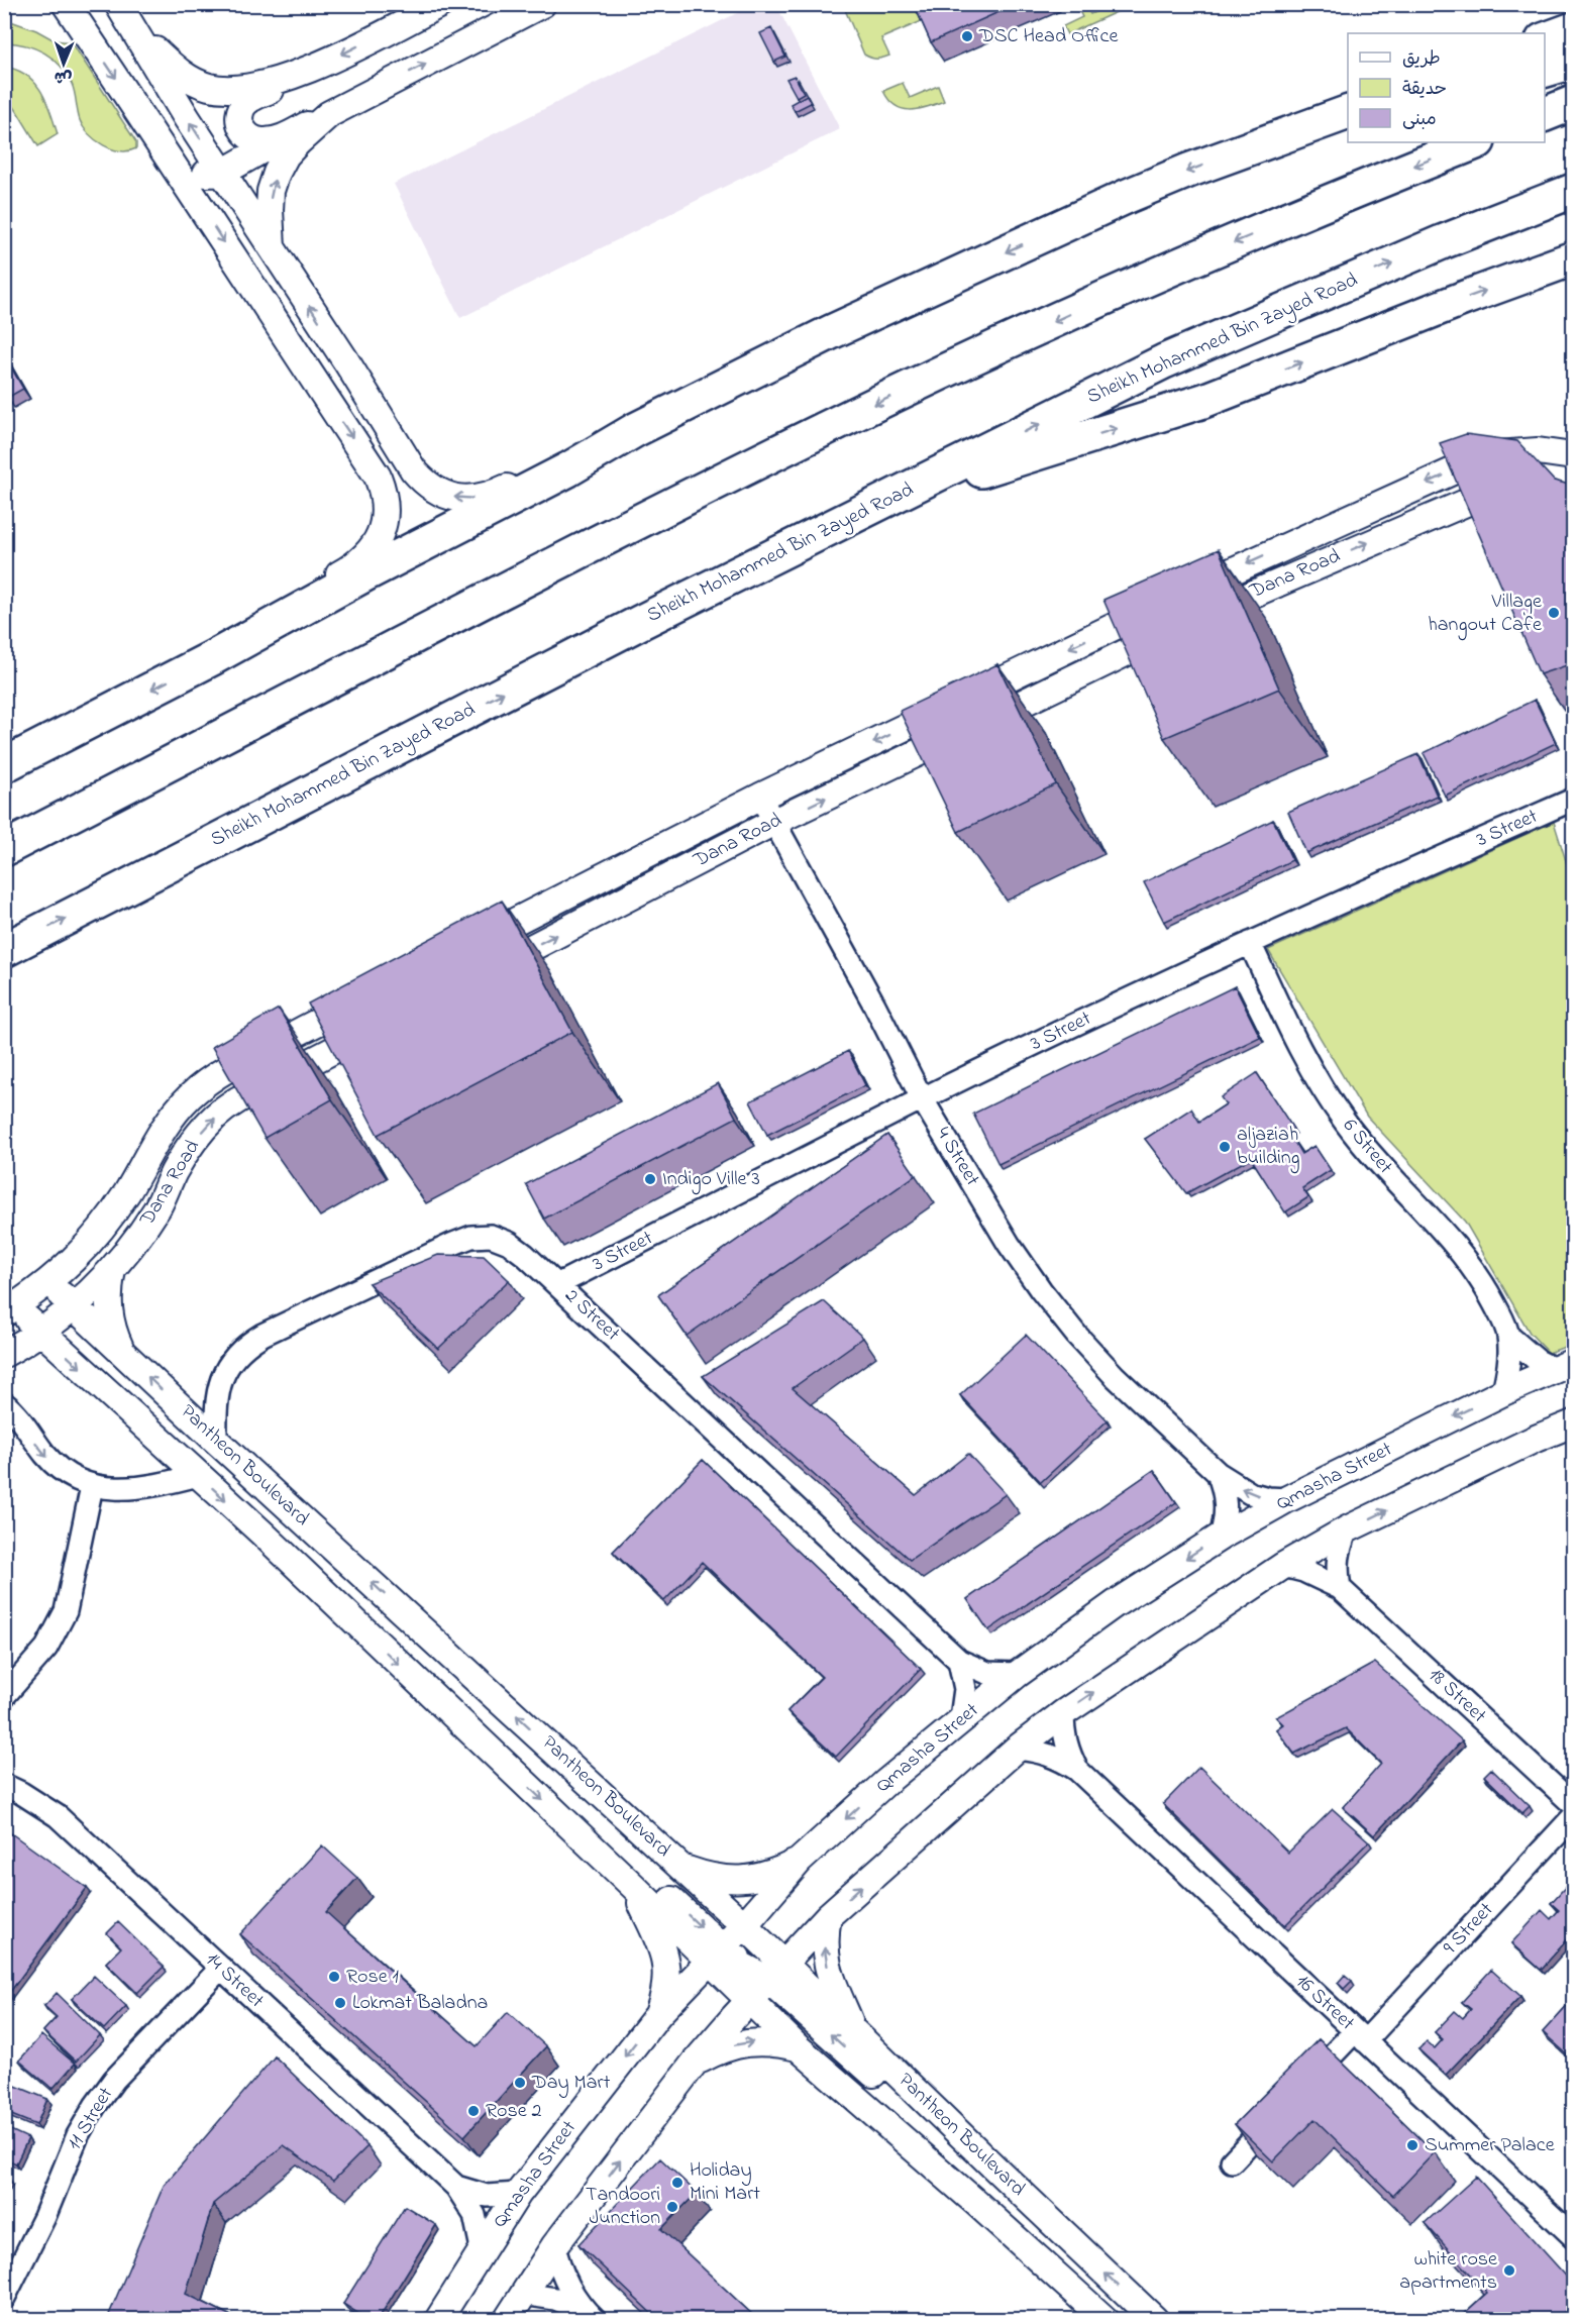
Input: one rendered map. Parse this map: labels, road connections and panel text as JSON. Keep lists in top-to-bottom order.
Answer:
{
  "streets": {
    "highway": ["Sheikh Mohammed Bin Zayed Road"],
    "street": [
      "Dana Road",
      "3 Street",
      "6 Street",
      "4 Street",
      "2 Street",
      "Pantheon Boulevard",
      "Qmasha Street",
      "18 Street",
      "9 Street",
      "14 Street",
      "16 Street",
      "11 Street"
    ]
  },
  "crossings": [
    ["Dana Road", "4 Street"],
    ["Dana Road", "Pantheon Boulevard"],
    ["3 Street", "6 Street"],
    ["3 Street", "4 Street"],
    ["3 Street", "2 Street"],
    ["6 Street", "Qmasha Street"],
    ["4 Street", "Qmasha Street"],
    ["2 Street", "Pantheon Boulevard"],
    ["2 Street", "Qmasha Street"],
    ["Pantheon Boulevard", "Qmasha Street"],
    ["Qmasha Street", "14 Street"],
    ["9 Street", "16 Street"],
    ["14 Street", "11 Street"]
  ],
  "places": [
    "DSC Head Office",
    "Village hangout Cafe",
    "aljaziah building",
    "Indigo Ville 3",
    "Rose 1",
    "Lokmat Baladna",
    "Day Mart",
    "Rose 2",
    "Summer Palace",
    "Holiday Mini Mart",
    "Tandoori Junction",
    "white rose apartments"
  ],
  "legend": ["طريق", "حديقة", "مبنى"],
  "north": "bottom"
}
